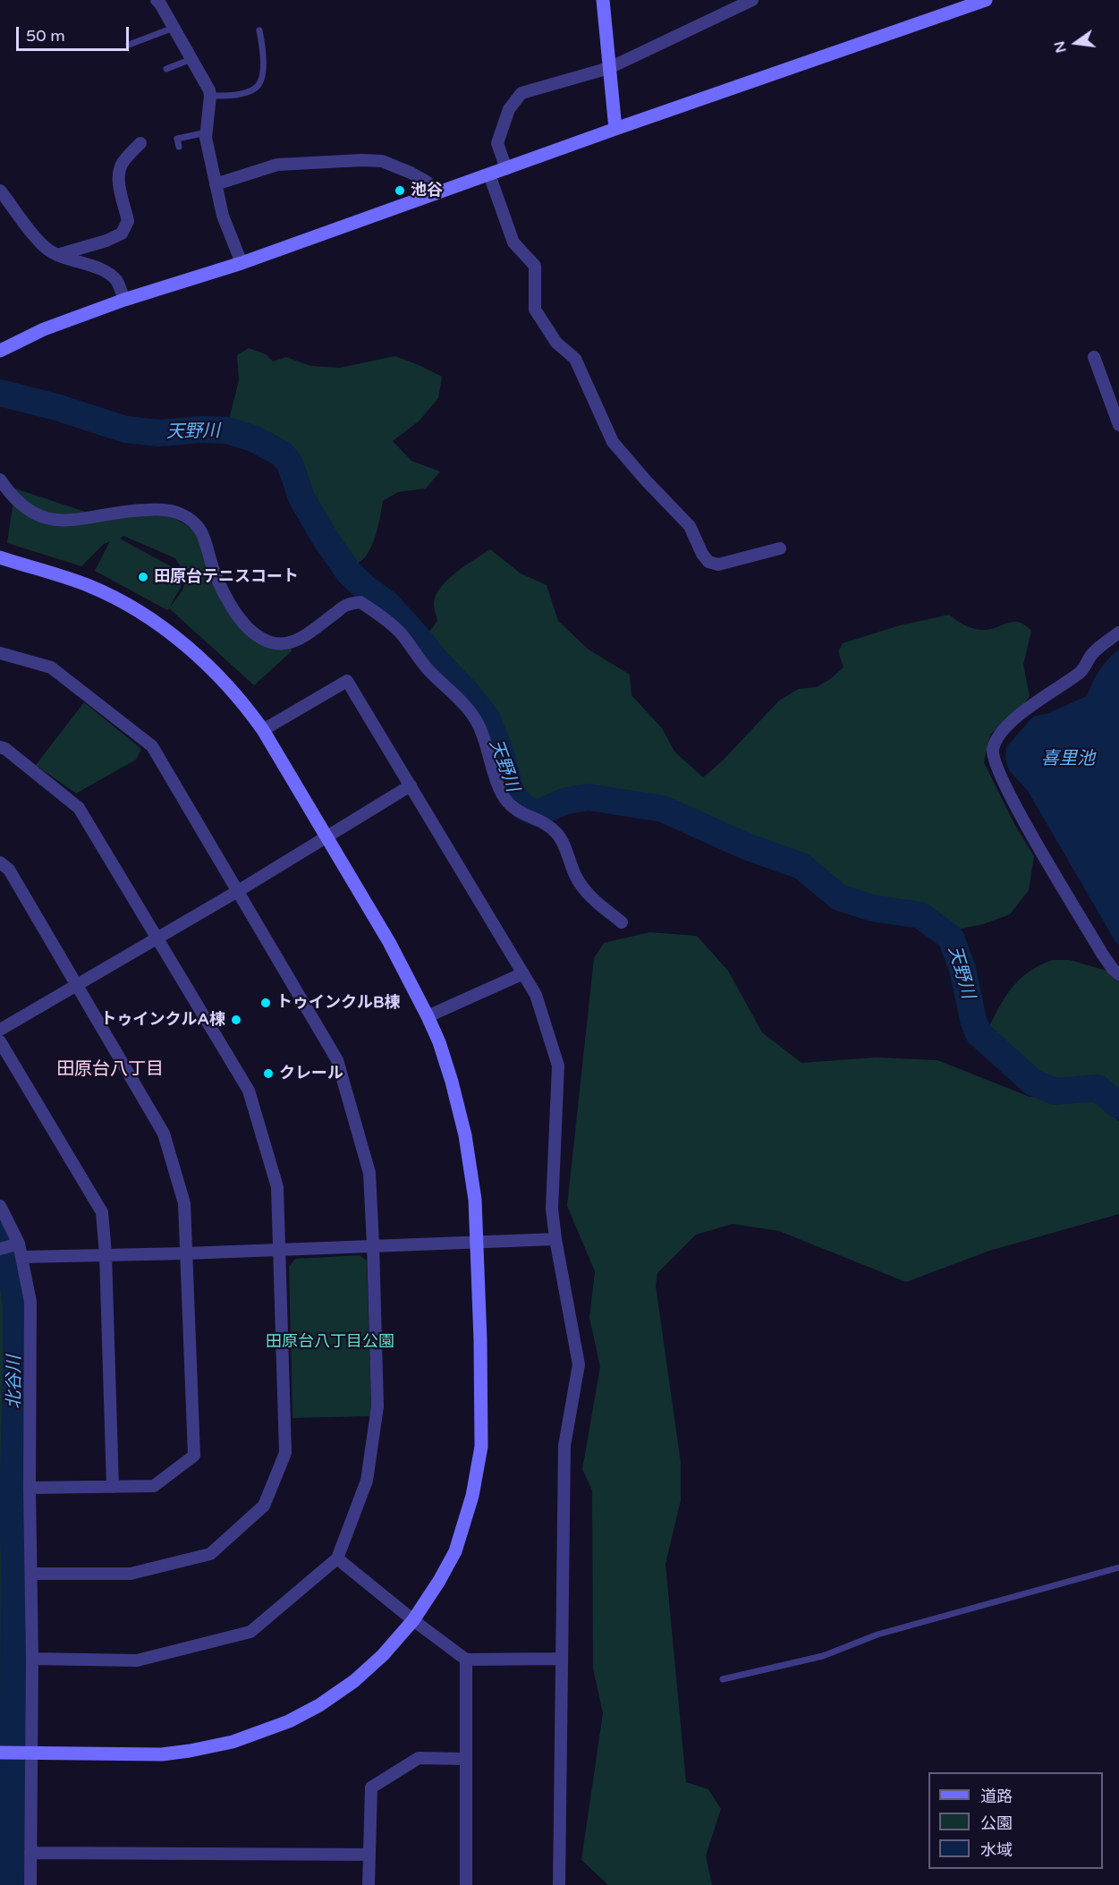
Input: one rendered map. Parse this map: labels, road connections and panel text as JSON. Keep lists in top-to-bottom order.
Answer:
{
  "districts": ["田原台八丁目"],
  "water": ["天野川", "喜里池", "北谷川"],
  "parks": ["田原台八丁目公園"],
  "places": [
    "池谷",
    "田原台テニスコート",
    "トゥインクルB棟",
    "トゥインクルA棟",
    "クレール"
  ],
  "legend": ["道路", "公園", "水域"],
  "scale_bar": "50 m",
  "north": "left"
}
